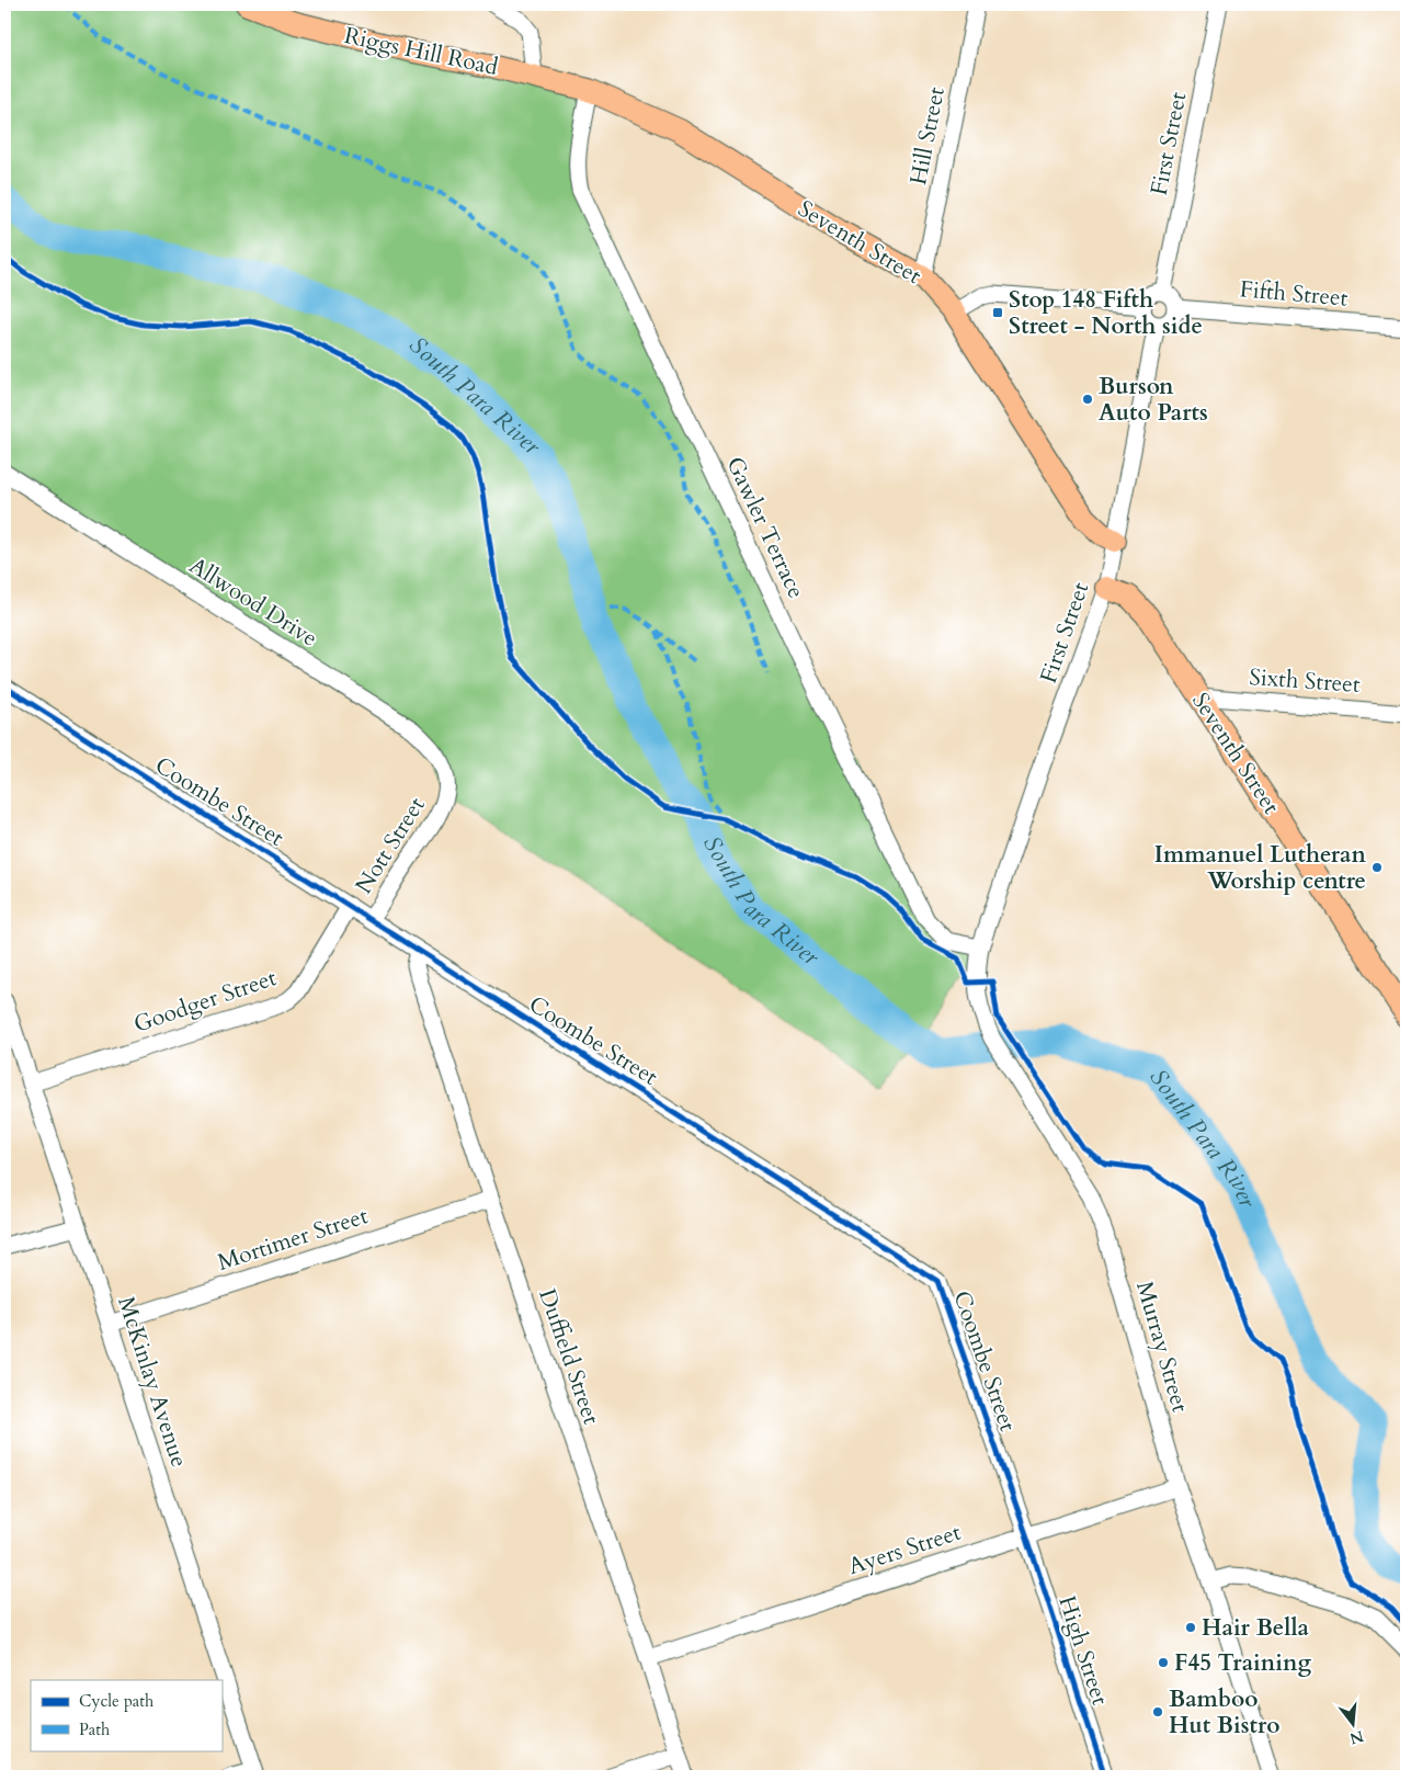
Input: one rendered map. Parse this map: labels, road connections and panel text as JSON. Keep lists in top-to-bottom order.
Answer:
{
  "streets": {
    "main road": ["Riggs Hill Road", "Seventh Street"],
    "street": [
      "Hill Street",
      "First Street",
      "Fifth Street",
      "Gawler Terrace",
      "Allwood Drive",
      "Sixth Street",
      "Coombe Street",
      "Nott Street",
      "Goodger Street",
      "Mortimer Street",
      "Murray Street",
      "Duffield Street",
      "McKinlay Avenue",
      "Ayers Street",
      "High Street"
    ]
  },
  "crossings": [
    ["Riggs Hill Road", "Seventh Street"],
    ["Hill Street", "Seventh Street"],
    ["First Street", "Seventh Street"],
    ["First Street", "Fifth Street"],
    ["First Street", "Gawler Terrace"],
    ["First Street", "Murray Street"],
    ["Seventh Street", "Gawler Terrace"],
    ["Seventh Street", "Sixth Street"],
    ["Gawler Terrace", "Murray Street"],
    ["Allwood Drive", "Nott Street"],
    ["Coombe Street", "Nott Street"],
    ["Coombe Street", "Goodger Street"],
    ["Coombe Street", "Duffield Street"],
    ["Coombe Street", "Ayers Street"],
    ["Coombe Street", "High Street"],
    ["Goodger Street", "McKinlay Avenue"],
    ["Mortimer Street", "Duffield Street"],
    ["Mortimer Street", "McKinlay Avenue"],
    ["Murray Street", "Ayers Street"],
    ["Duffield Street", "Ayers Street"],
    ["Ayers Street", "High Street"]
  ],
  "water": ["South Para River"],
  "places": {
    "transit": ["Stop 148 Fifth Street - North side"],
    "other": [
      "Burson Auto Parts",
      "Immanuel Lutheran Worship centre",
      "Hair Bella",
      "F45 Training",
      "Bamboo Hut Bistro"
    ]
  },
  "legend": ["Cycle path", "Path"],
  "north": "bottom"
}
